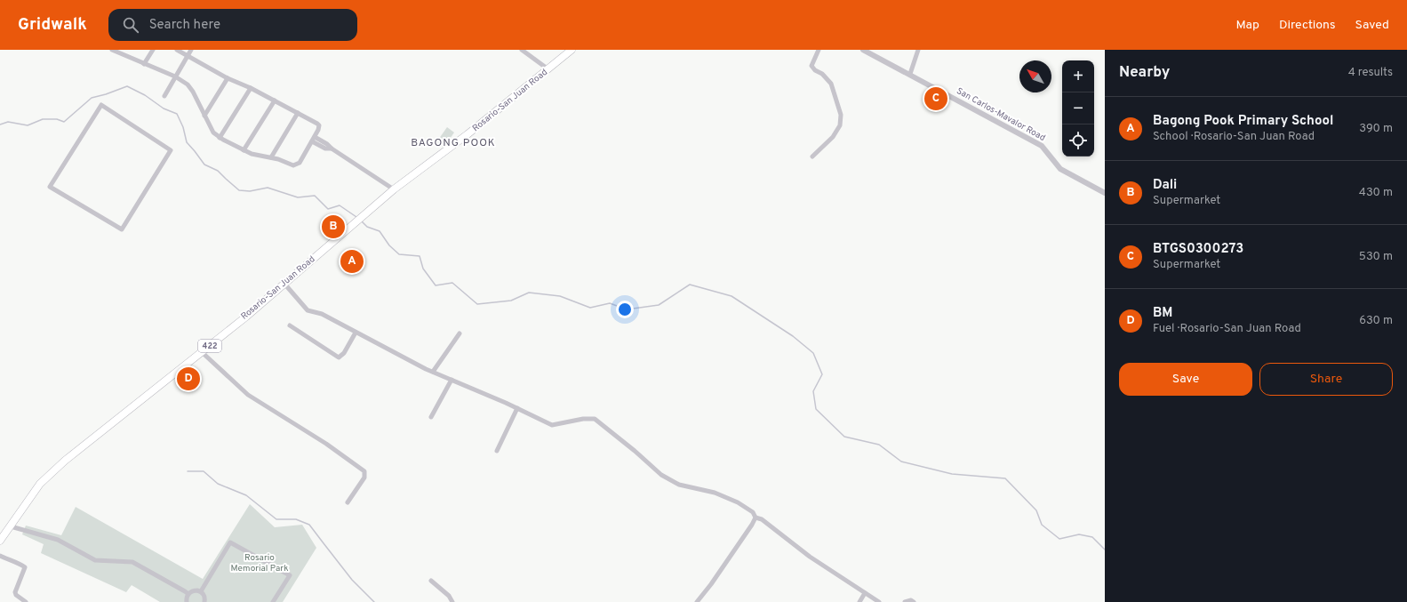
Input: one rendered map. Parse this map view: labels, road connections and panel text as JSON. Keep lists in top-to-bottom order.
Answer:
{
  "streets": {
    "main road": ["Rosario-San Juan Road", "422"],
    "street": ["San Carlos-Mavalor Road"]
  },
  "districts": ["BAGONG POOK"],
  "parks": ["Rosario Memorial Park"],
  "north": "top left",
  "page": {
    "header": "Gridwalk",
    "search": "Search here",
    "nav": ["Map", "Directions", "Saved"],
    "heading": ["Nearby", "4 results"],
    "map_buttons": ["+", "−"],
    "pins": [
      "C",
      "B",
      "A",
      "D"
    ],
    "list": [
      {
        "mark": "A",
        "name": "Bagong Pook Primary School",
        "note": "School · Rosario-San Juan Road",
        "value": "390 m"
      },
      {
        "mark": "B",
        "name": "Dali",
        "note": "Supermarket",
        "value": "430 m"
      },
      {
        "mark": "C",
        "name": "BTGS0300273",
        "note": "Supermarket",
        "value": "530 m"
      },
      {
        "mark": "D",
        "name": "BM",
        "note": "Fuel · Rosario-San Juan Road",
        "value": "630 m"
      }
    ],
    "buttons": ["Save", "Share"]
  }
}
